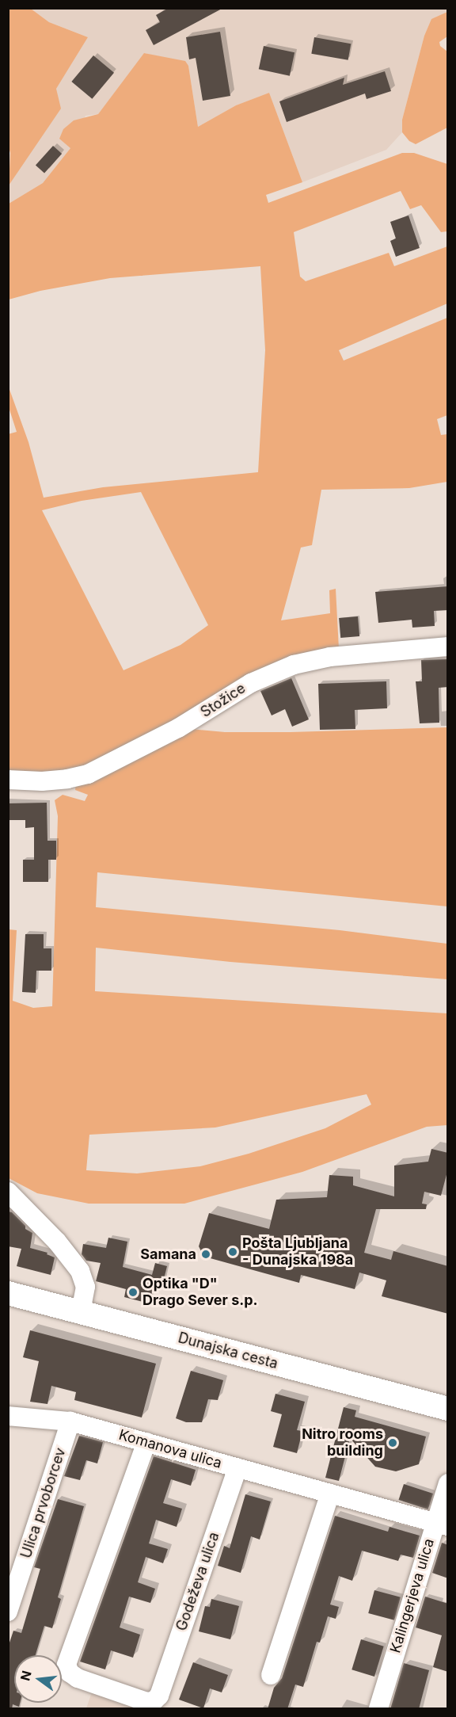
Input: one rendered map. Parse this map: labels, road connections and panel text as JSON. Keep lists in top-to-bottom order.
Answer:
{
  "streets": {
    "main road": ["Dunajska cesta"],
    "street": [
      "Stožice",
      "Komanova ulica",
      "Ulica prvoborcev",
      "Godeževa ulica",
      "Kalingerjeva ulica"
    ]
  },
  "crossings": [
    ["Komanova ulica", "Ulica prvoborcev"],
    ["Komanova ulica", "Godeževa ulica"],
    ["Komanova ulica", "Kalingerjeva ulica"]
  ],
  "places": [
    "Pošta Ljubljana - Dunajska 198a",
    "Samana",
    "Optika \"D\" Drago Sever s.p.",
    "Nitro rooms building"
  ],
  "north": "left"
}
